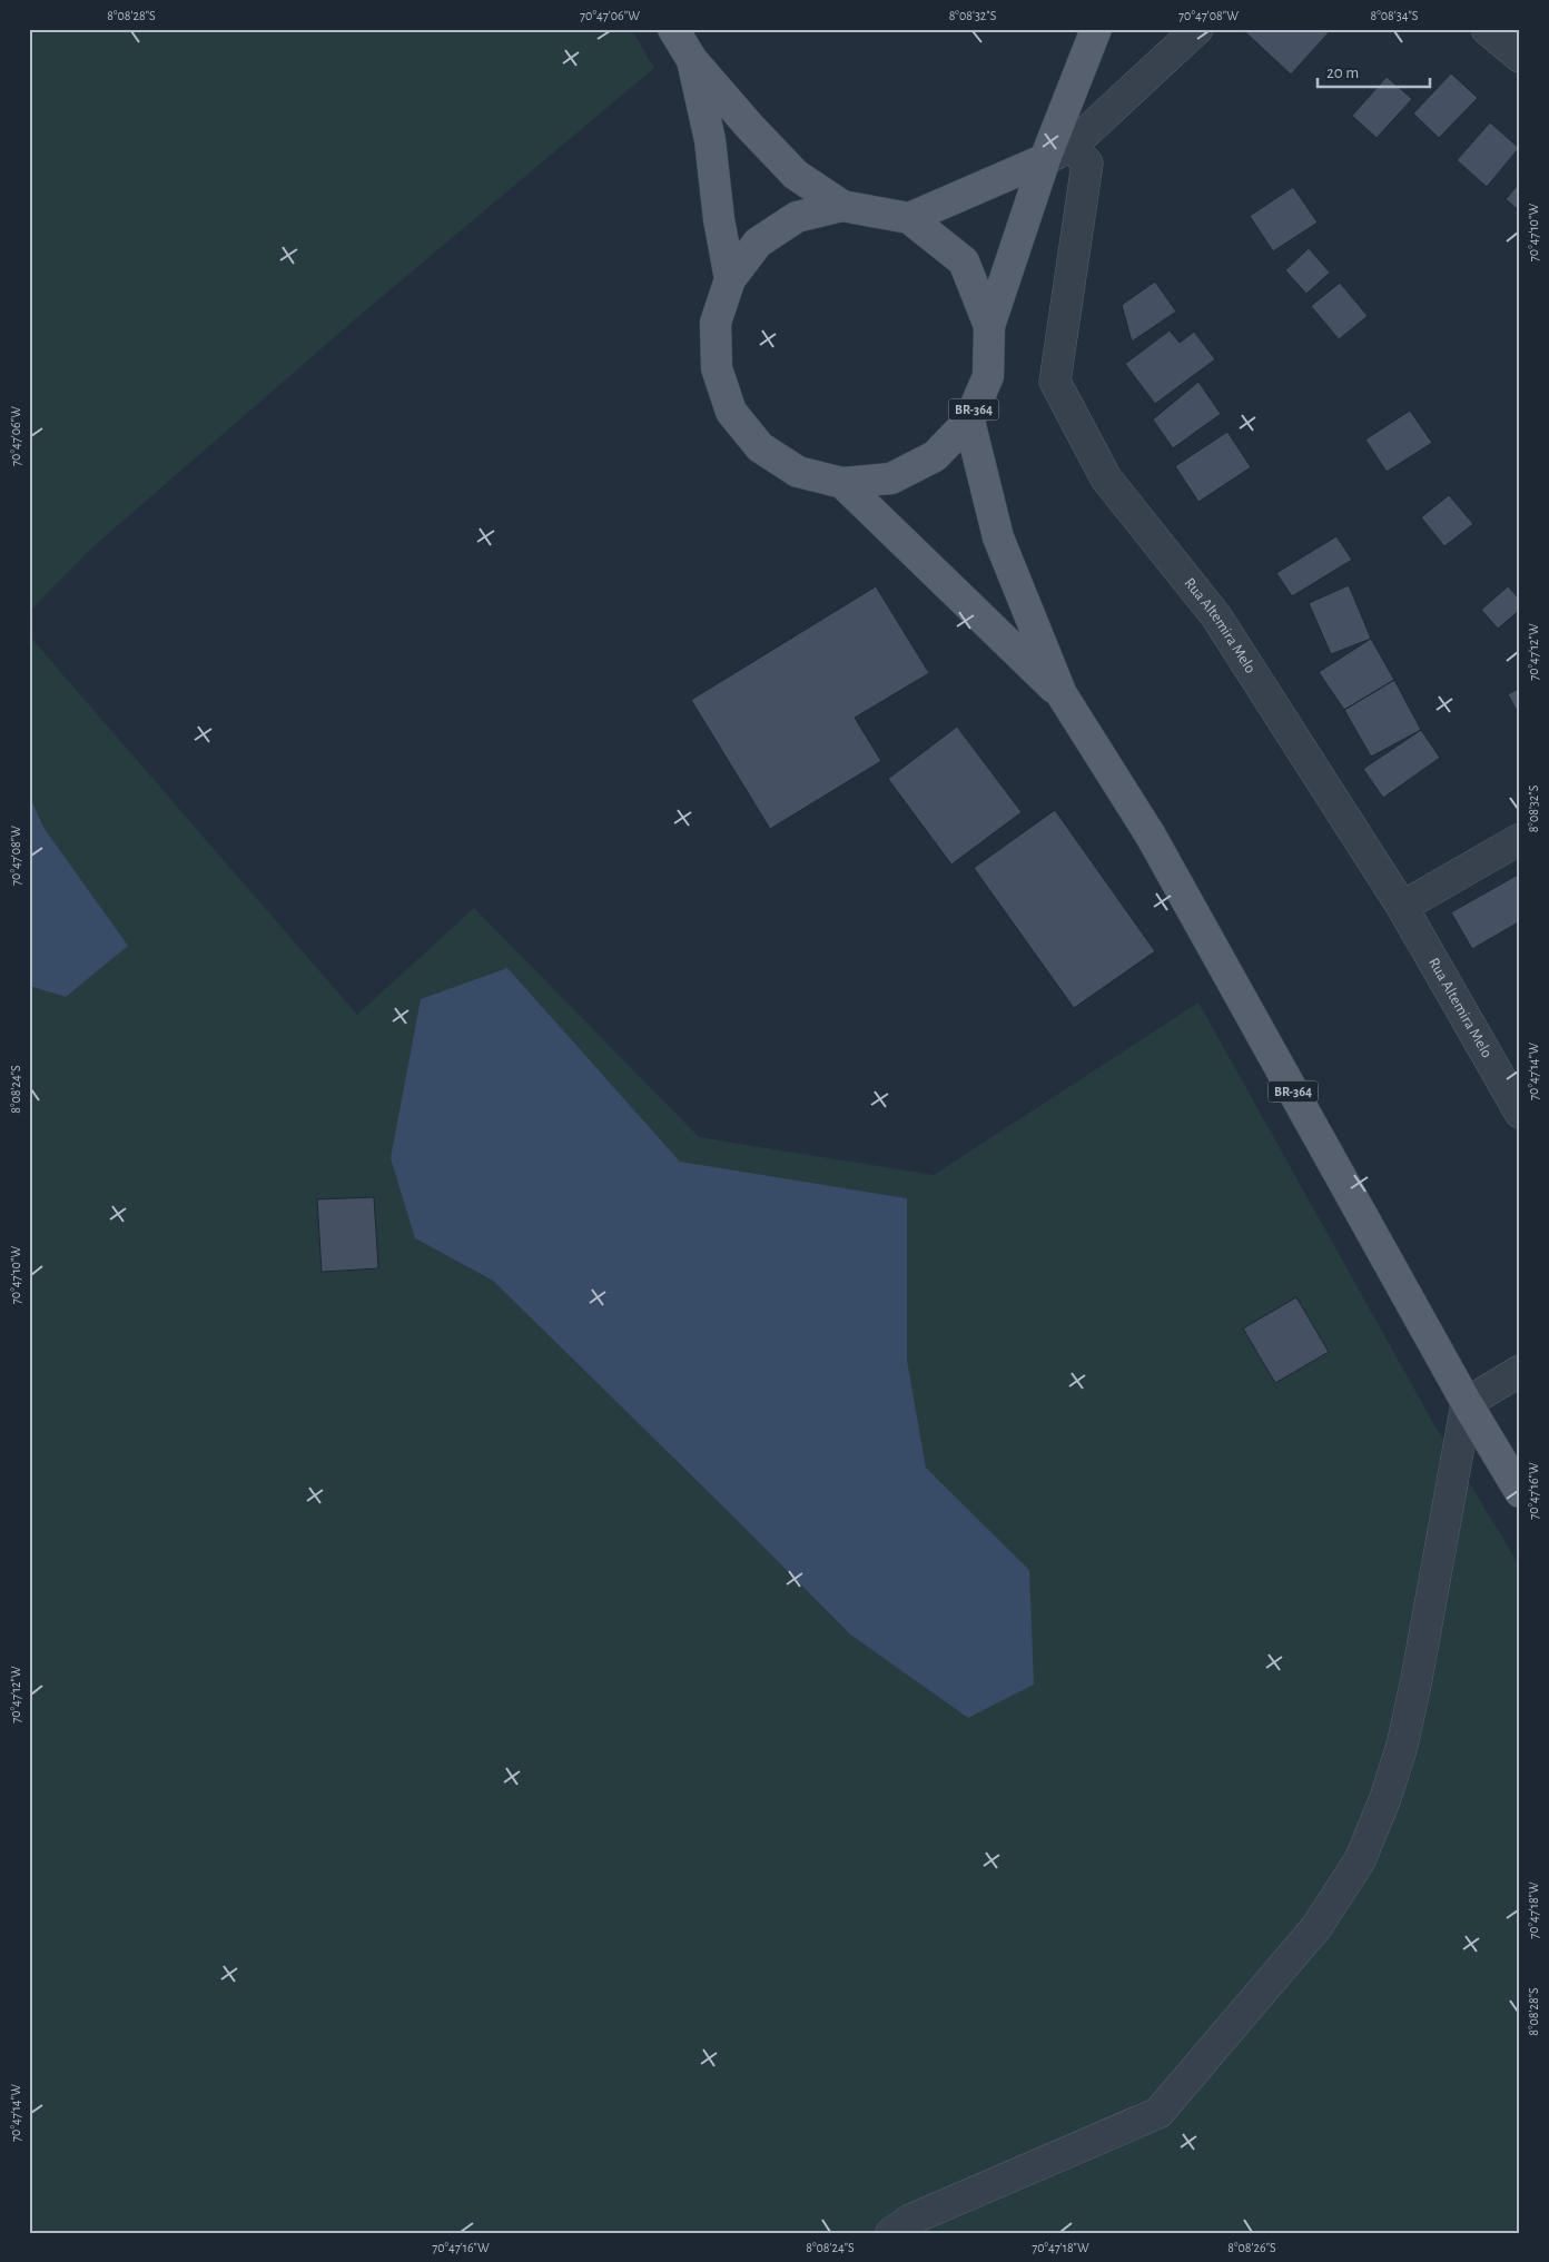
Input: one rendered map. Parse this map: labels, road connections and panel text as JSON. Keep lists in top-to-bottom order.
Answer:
{
  "streets": {
    "main road": ["BR-364"],
    "street": ["Rua Altemira Melo"]
  },
  "scale_bar": "20 m",
  "coordinates": [
    "8°08'28\"S",
    "70°47'06\"W",
    "8°08'32\"S",
    "70°47'08\"W",
    "8°08'34\"S",
    "70°47'10\"W",
    "70°47'12\"W",
    "70°47'14\"W",
    "8°08'24\"S",
    "70°47'16\"W",
    "70°47'18\"W",
    "8°08'26\"S"
  ]
}
